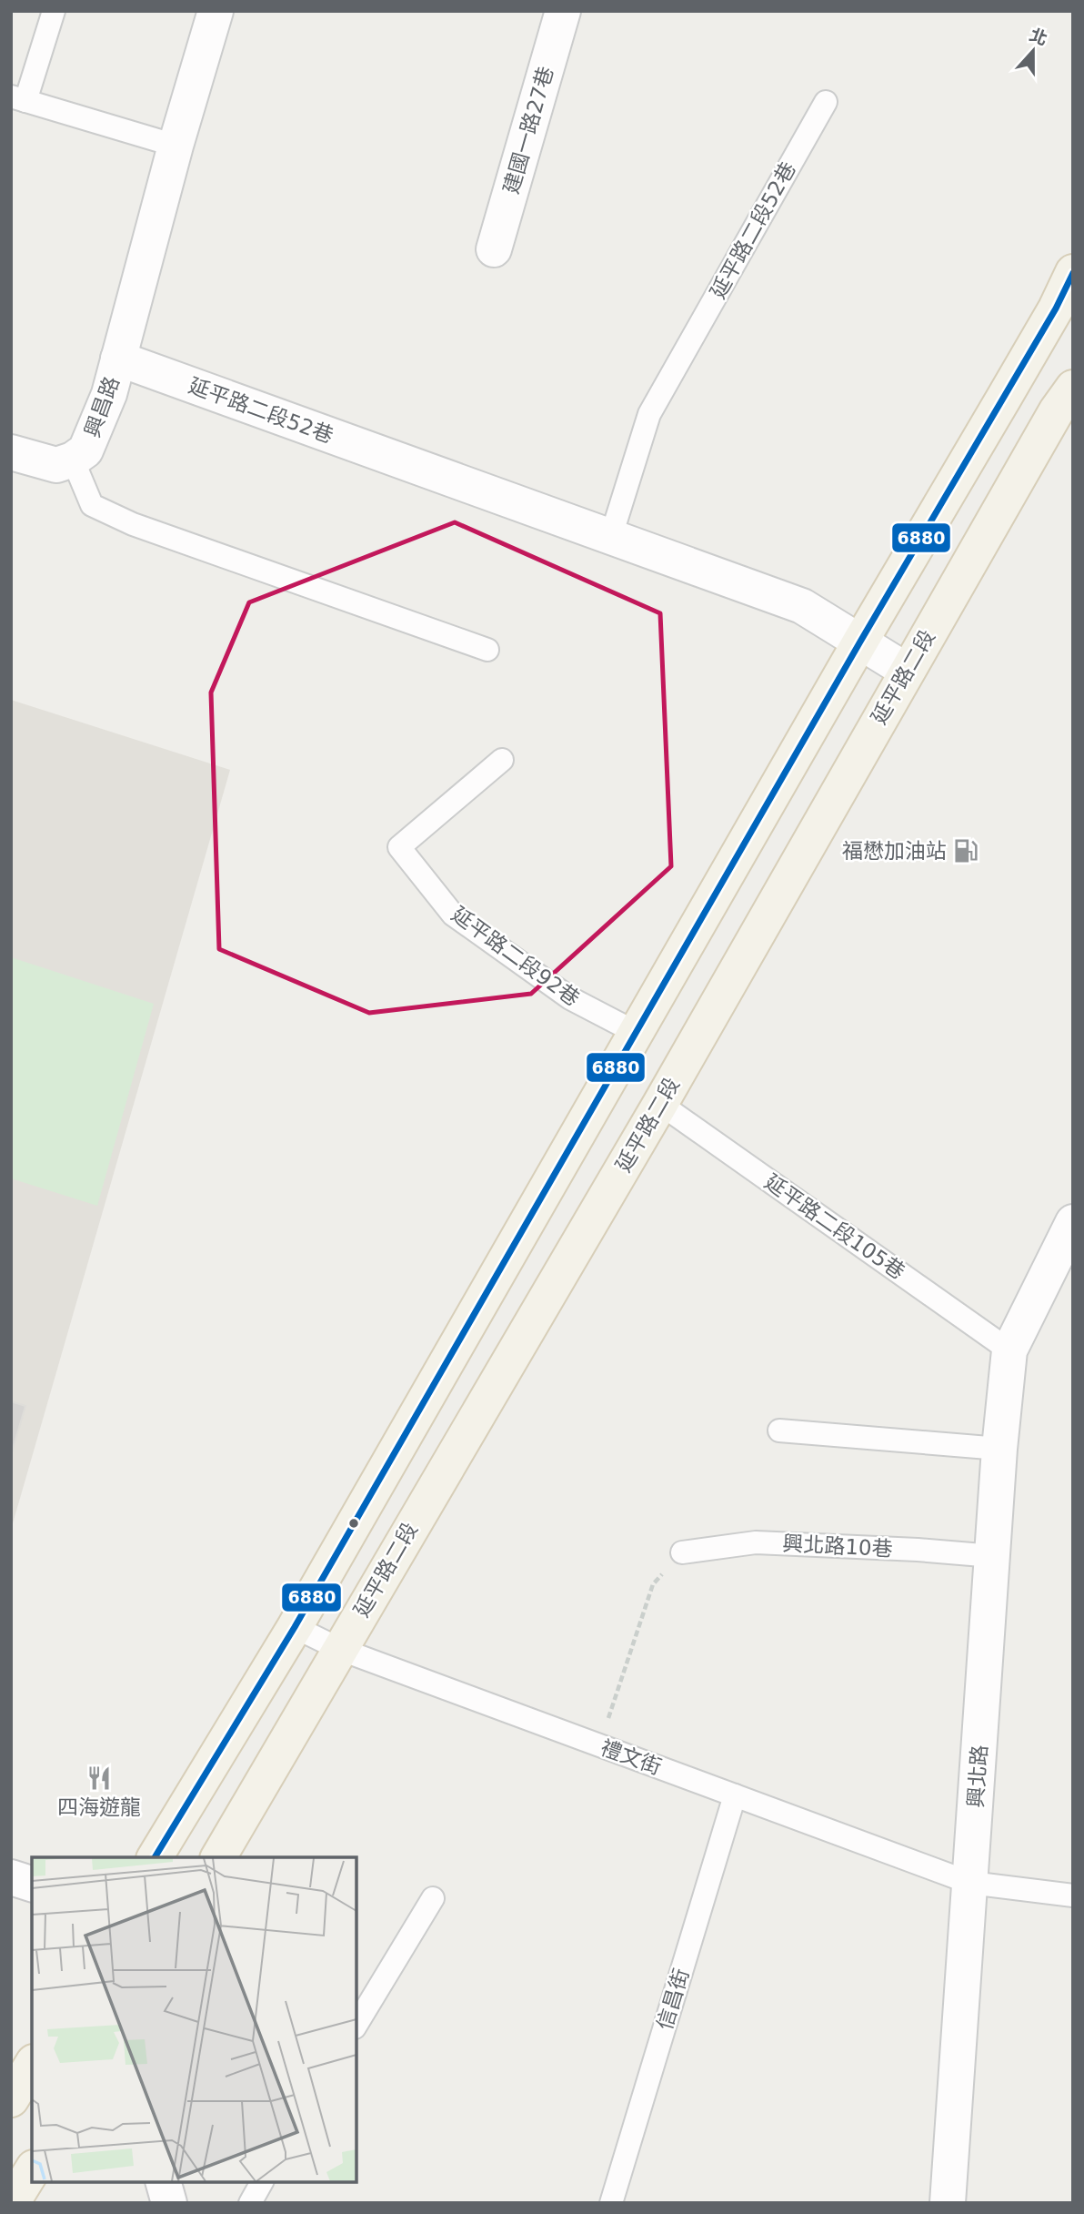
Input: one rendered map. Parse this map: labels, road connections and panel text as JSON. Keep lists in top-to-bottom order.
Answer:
{
  "streets": {
    "main road": ["延平路二段"],
    "street": [
      "建國一路27巷",
      "延平路二段52巷",
      "興昌路",
      "興北路"
    ],
    "lane": [
      "延平路二段92巷",
      "延平路二段105巷",
      "興北路10巷",
      "禮文街",
      "信昌街"
    ]
  },
  "crossings": [
    ["延平路二段52巷", "興昌路"],
    ["延平路二段52巷", "延平路二段"],
    ["延平路二段", "延平路二段105巷"],
    ["延平路二段", "禮文街"],
    ["延平路二段105巷", "興北路"],
    ["興北路10巷", "興北路"],
    ["禮文街", "興北路"],
    ["禮文街", "信昌街"]
  ],
  "places": {
    "fuel station": ["福懋加油站"],
    "restaurant": ["四海遊龍"]
  },
  "lines": ["transit line 6880"],
  "north": "top"
}
